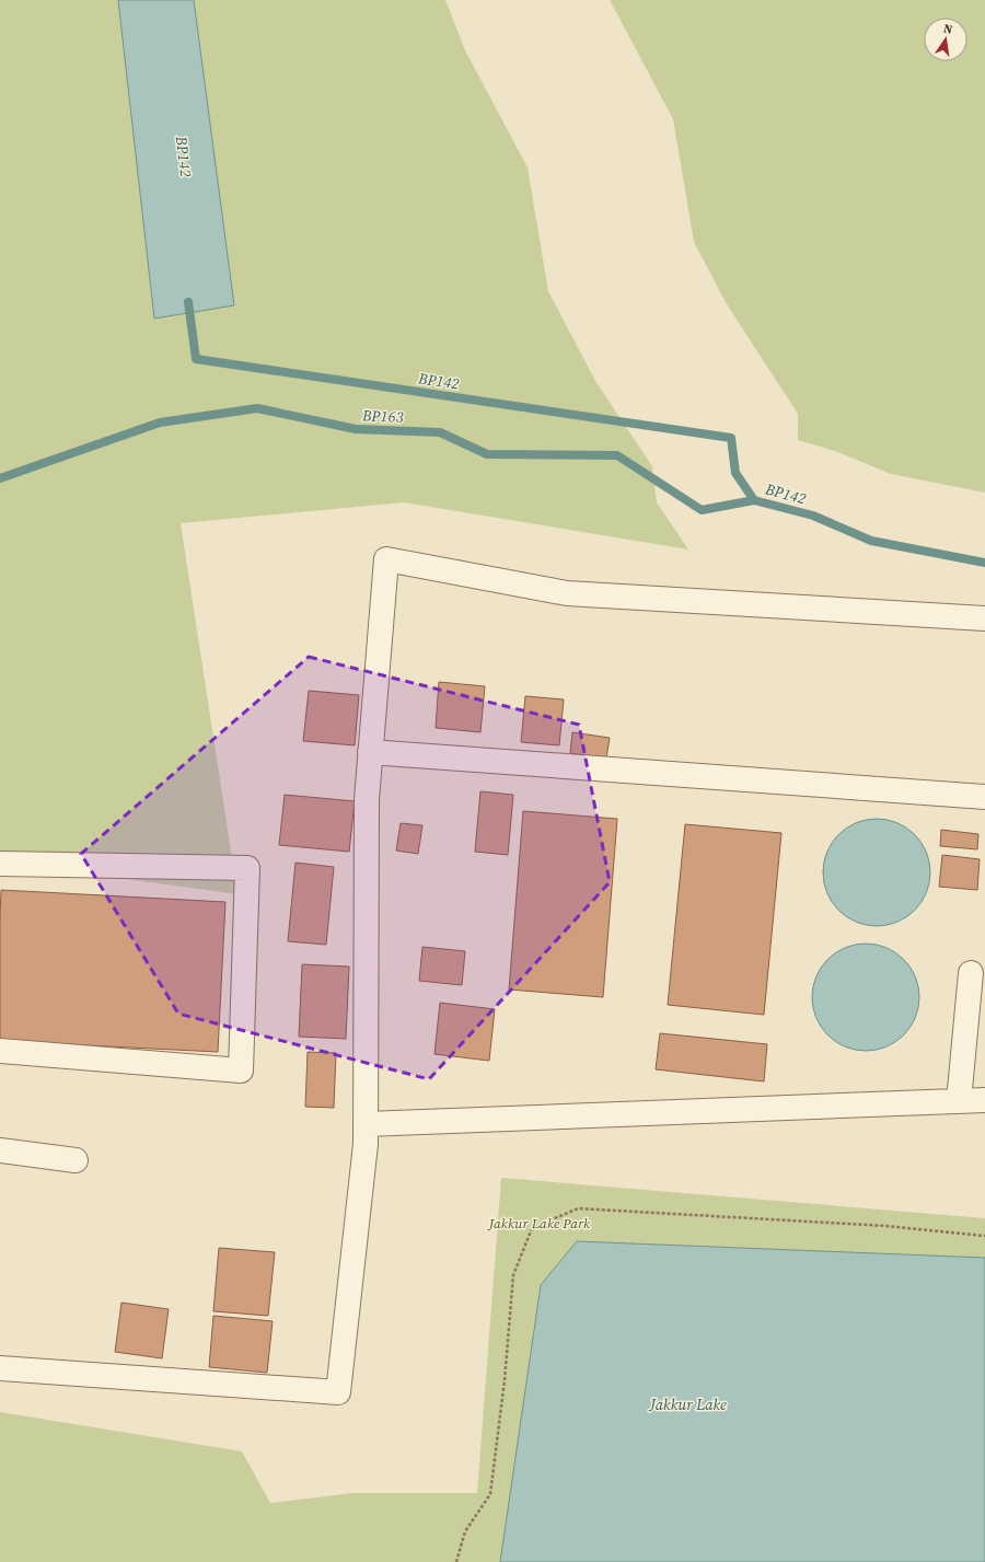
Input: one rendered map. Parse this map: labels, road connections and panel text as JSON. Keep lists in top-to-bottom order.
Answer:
{
  "water": ["BP142", "BP163", "Jakkur Lake"],
  "parks": ["Jakkur Lake Park"],
  "north": "top"
}
